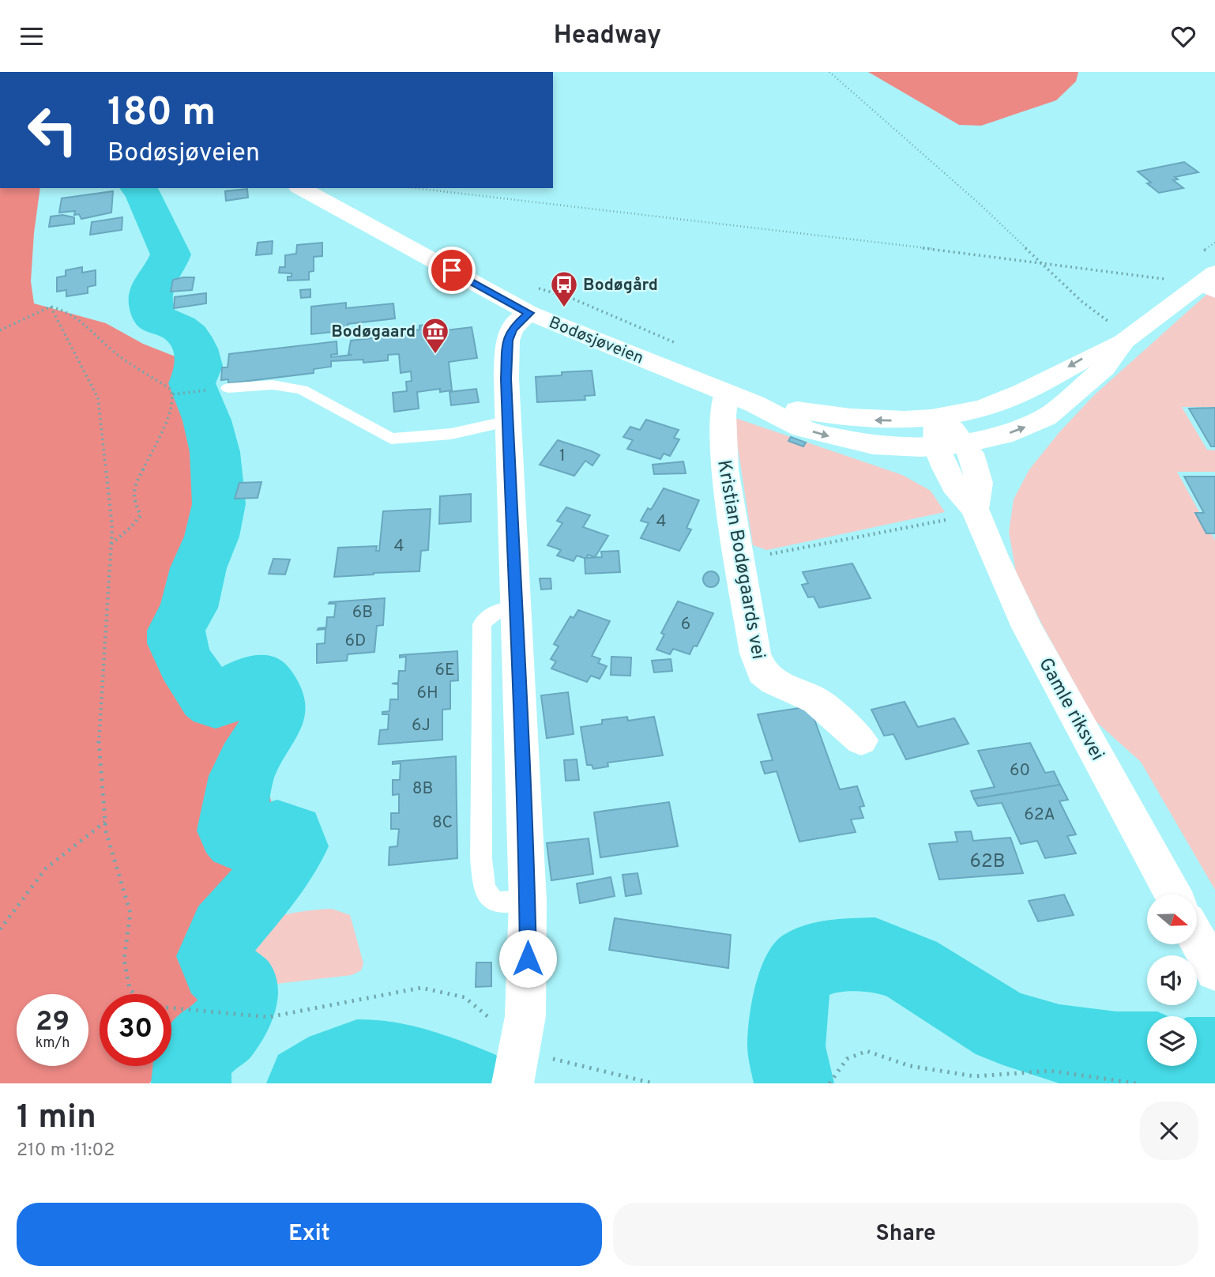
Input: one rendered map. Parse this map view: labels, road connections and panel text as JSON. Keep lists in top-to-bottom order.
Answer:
{
  "streets": {
    "street": ["Bodøsjøveien", "Kristian Bodøgaards vei", "Gamle riksvei"]
  },
  "crossings": [
    ["Bodøsjøveien", "Kristian Bodøgaards vei"],
    ["Bodøsjøveien", "Gamle riksvei"]
  ],
  "places": {
    "bus stop": ["Bodøgård"],
    "museum": ["Bodøgaard"]
  },
  "house_numbers": [
    "1",
    "4",
    "4",
    "6B",
    "6",
    "6D",
    "6E",
    "6H",
    "6J",
    "60",
    "8B",
    "62A",
    "8C",
    "62B"
  ],
  "north": "right",
  "page": {
    "header": "Headway",
    "turn": ["180 m", "Bodøsjøveien"],
    "speed": "29 km/h",
    "limit": "30",
    "heading": ["1 min", "210 m · 11:02"],
    "buttons": ["Exit", "Share"]
  }
}
